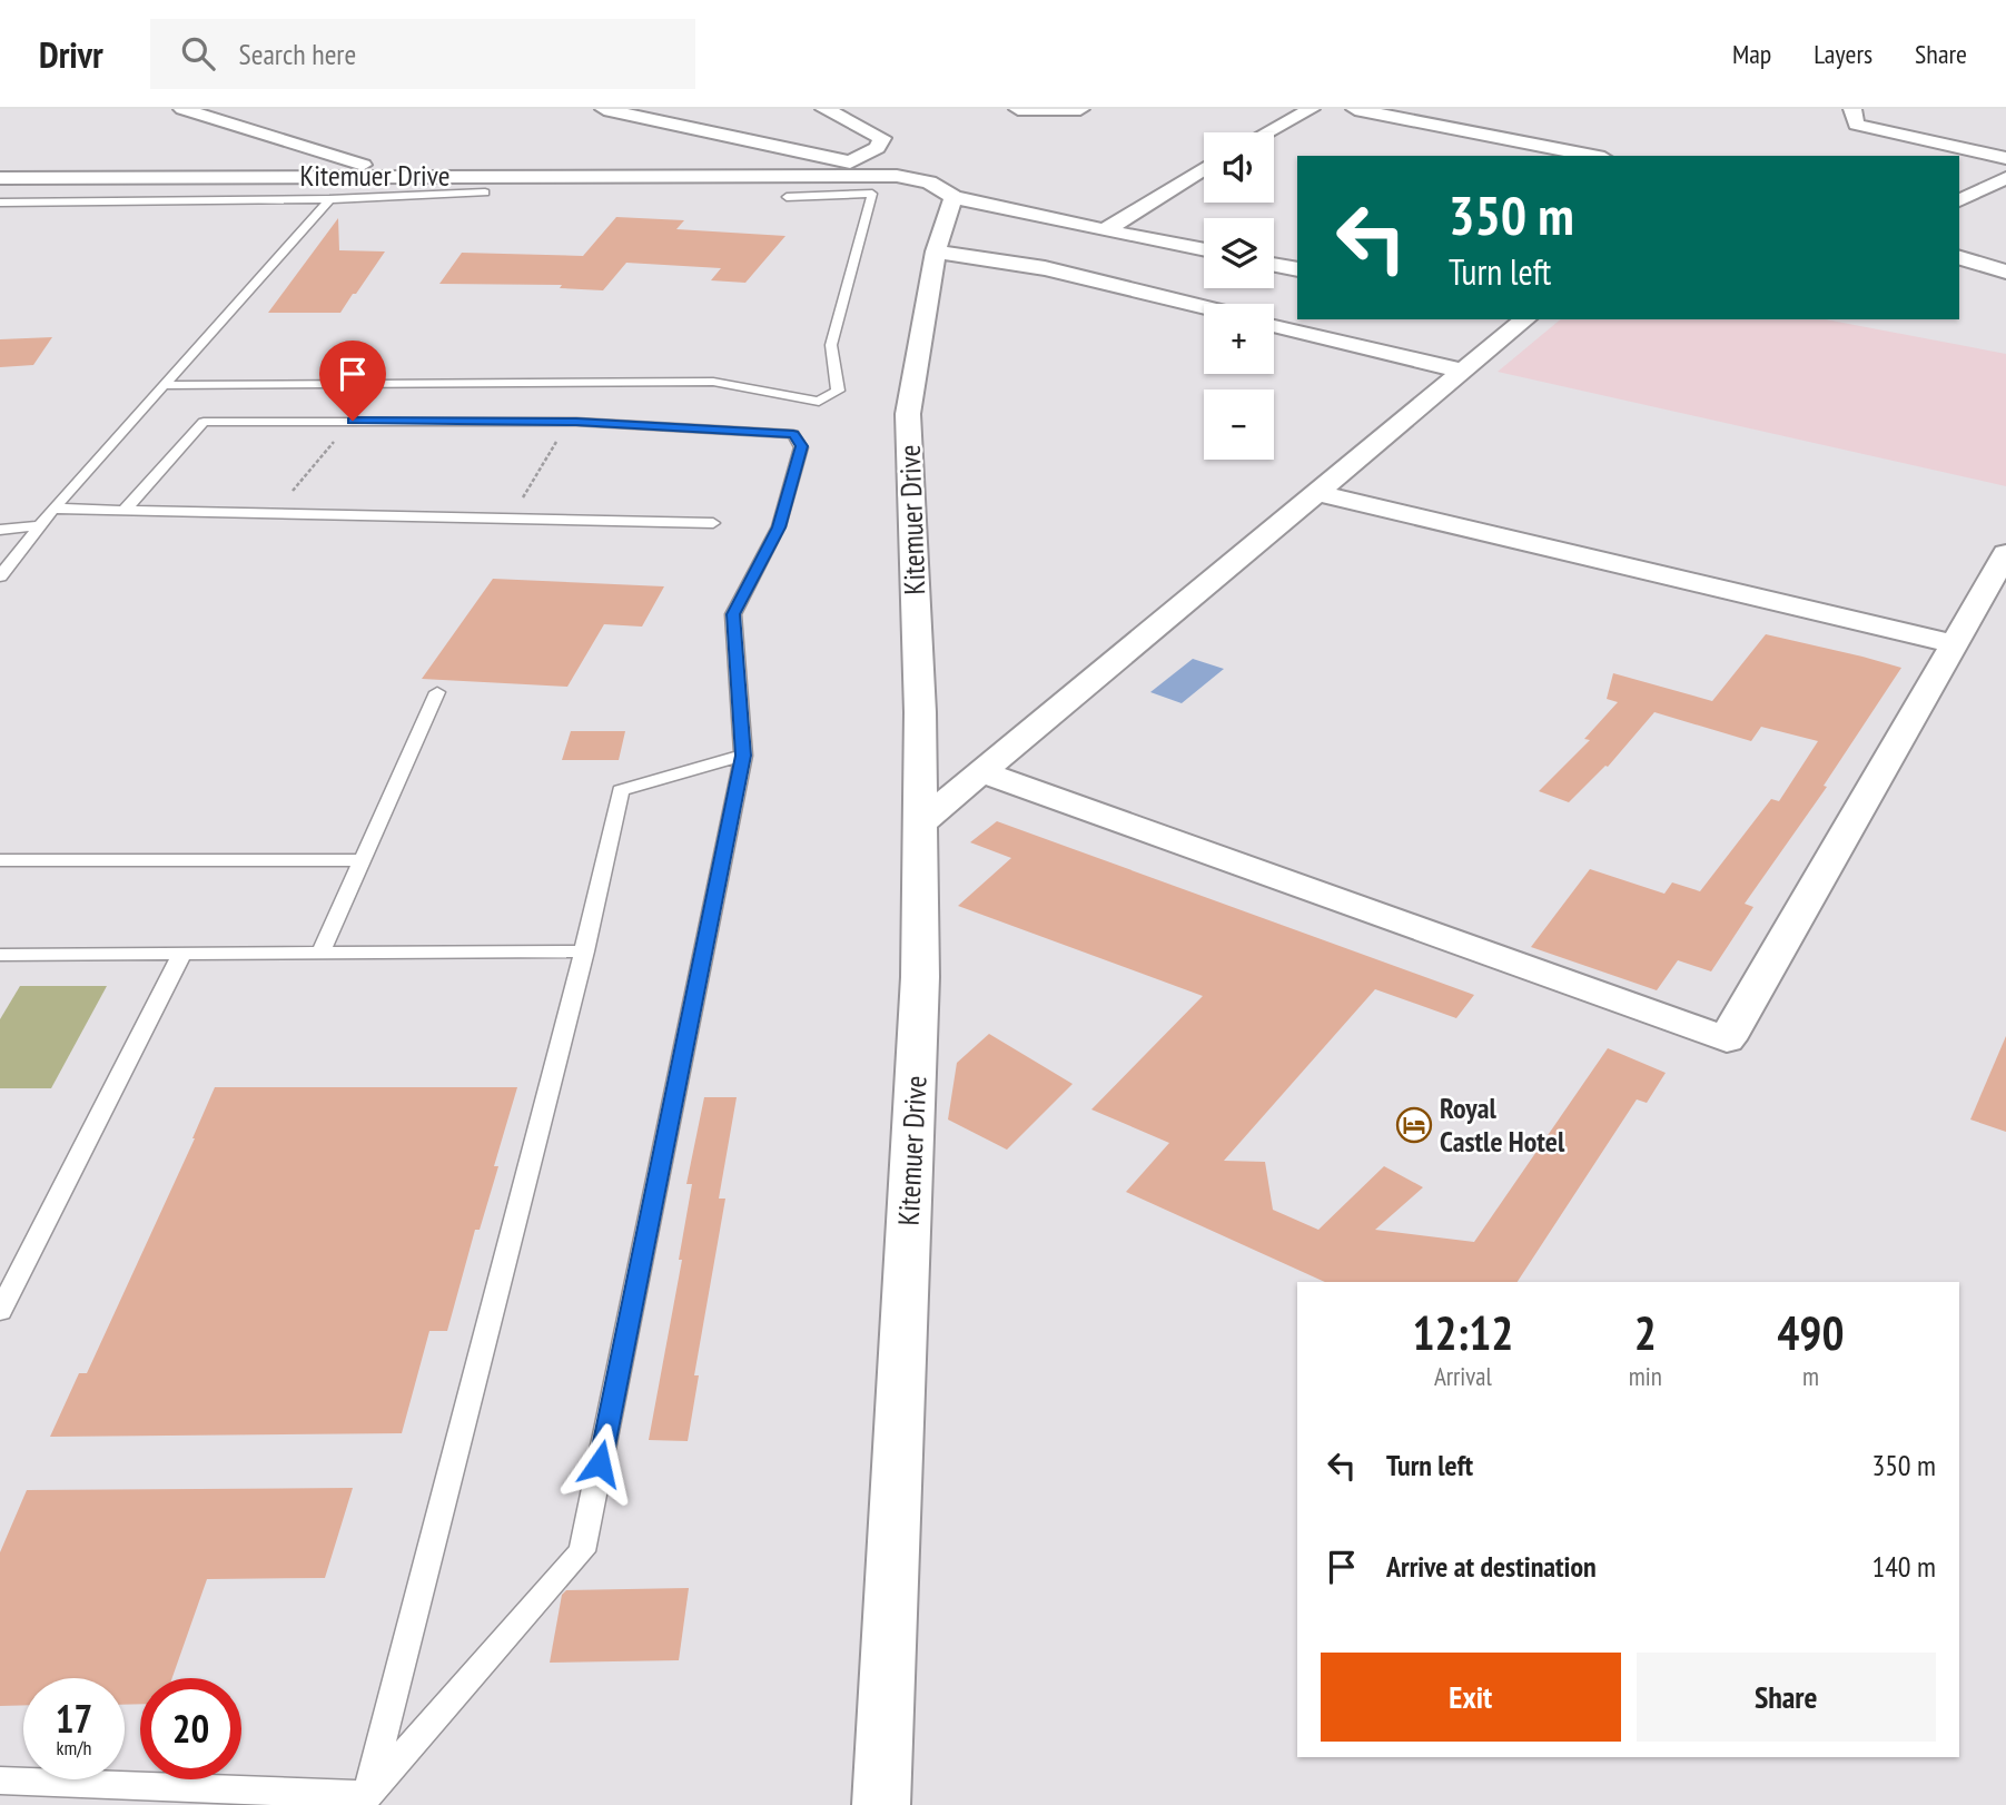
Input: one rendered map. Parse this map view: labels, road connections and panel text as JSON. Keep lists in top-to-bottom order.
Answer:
{
  "streets": {
    "street": ["Kitemuer Drive"]
  },
  "places": {
    "hotel": ["Royal Castle Hotel"]
  },
  "page": {
    "header": "Drivr",
    "search": "Search here",
    "nav": ["Map", "Layers", "Share"],
    "map_buttons": ["+", "−"],
    "turn": ["350 m", "Turn left"],
    "eta": [
      "12:12",
      "Arrival",
      "2",
      "min",
      "490",
      "m"
    ],
    "list": [
      {
        "name": "Turn left",
        "value": "350 m"
      },
      {
        "name": "Arrive at destination",
        "value": "140 m"
      }
    ],
    "buttons": ["Exit", "Share"],
    "speed": "17 km/h",
    "limit": "20"
  }
}
